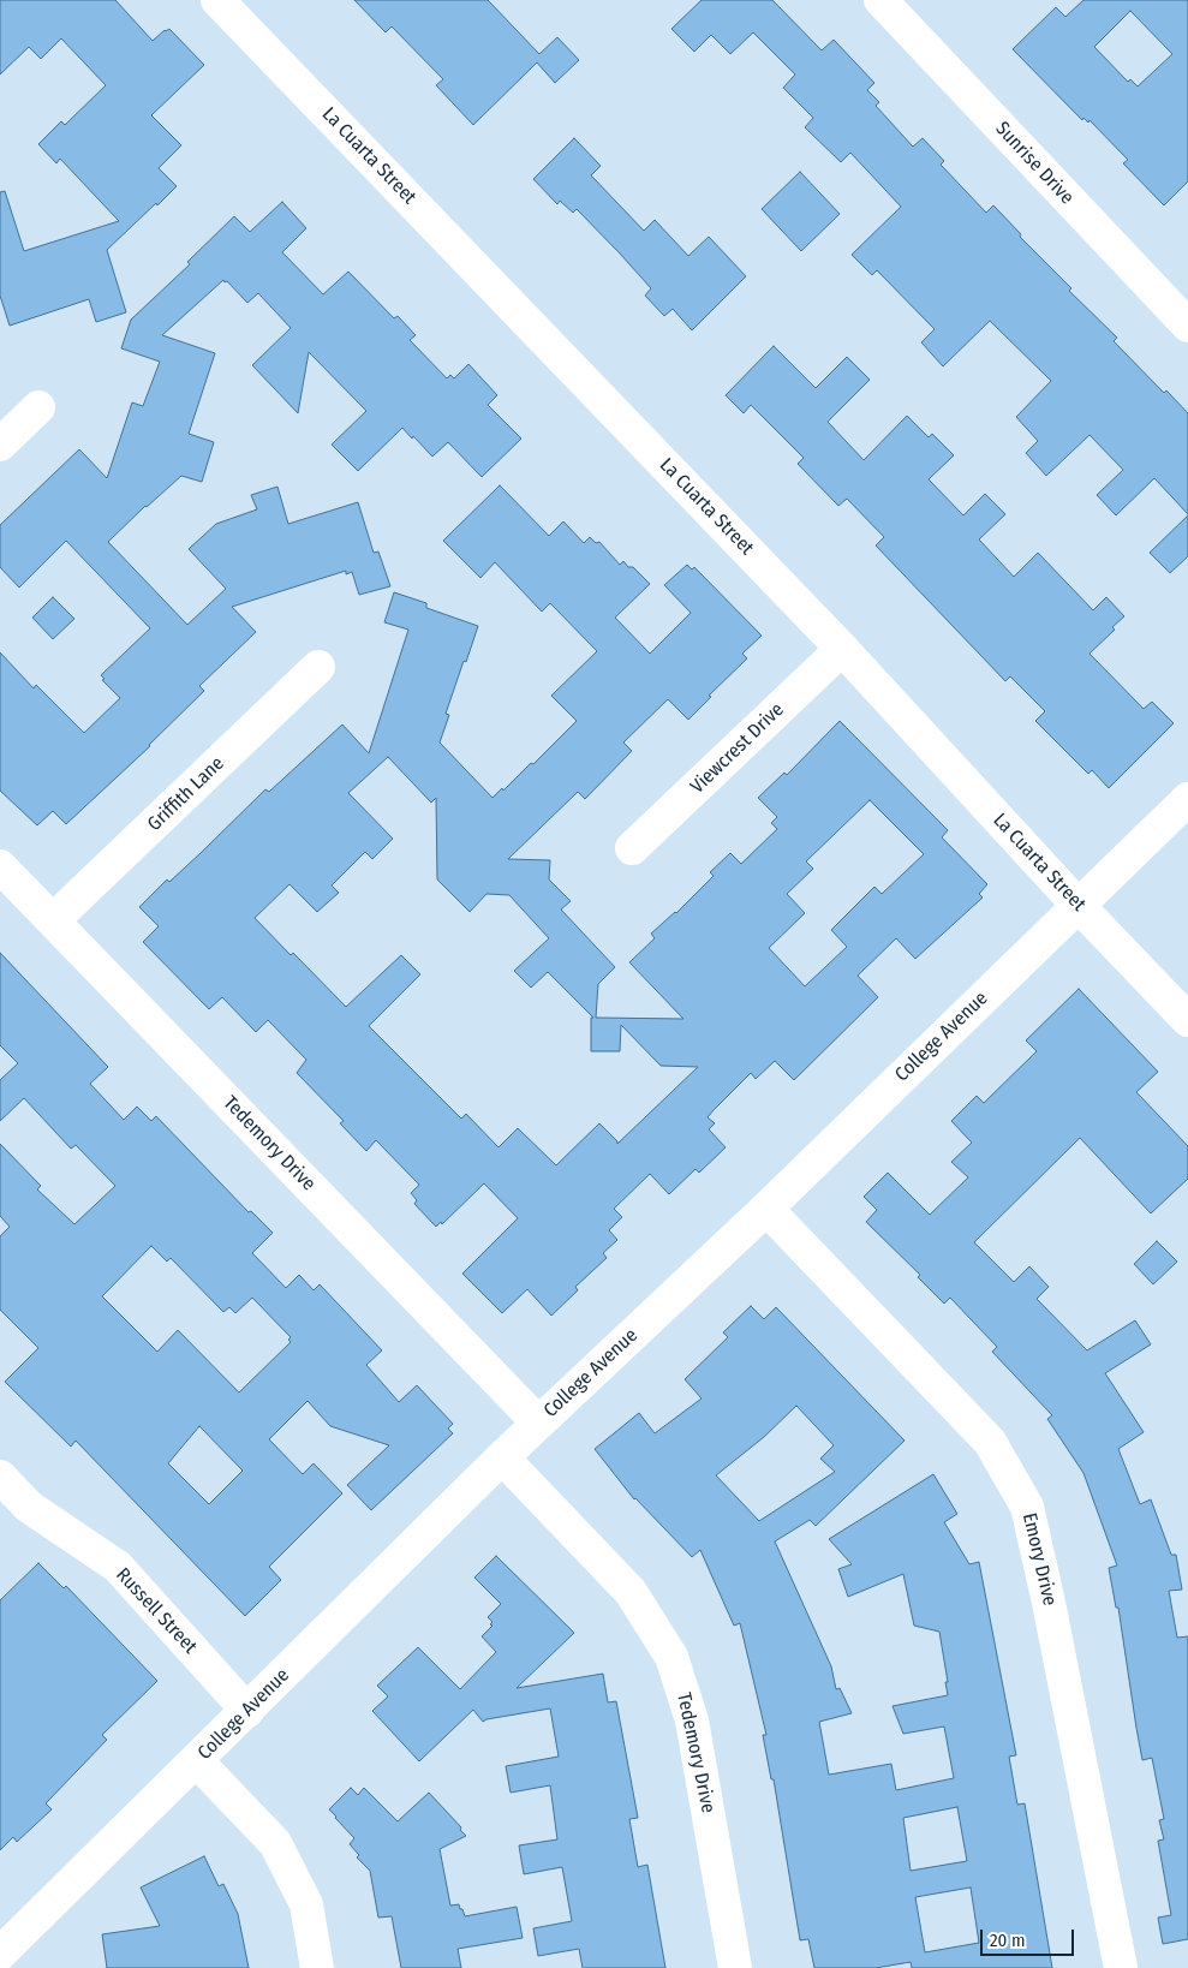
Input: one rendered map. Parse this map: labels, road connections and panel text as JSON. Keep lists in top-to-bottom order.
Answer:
{
  "streets": {
    "street": [
      "La Cuarta Street",
      "Sunrise Drive",
      "Viewcrest Drive",
      "Griffith Lane",
      "College Avenue",
      "Tedemory Drive",
      "Emory Drive",
      "Russell Street"
    ]
  },
  "crossings": [
    ["La Cuarta Street", "Viewcrest Drive"],
    ["La Cuarta Street", "College Avenue"],
    ["Griffith Lane", "Tedemory Drive"],
    ["College Avenue", "Tedemory Drive"],
    ["College Avenue", "Emory Drive"],
    ["College Avenue", "Russell Street"]
  ],
  "scale_bar": "20 m"
}
